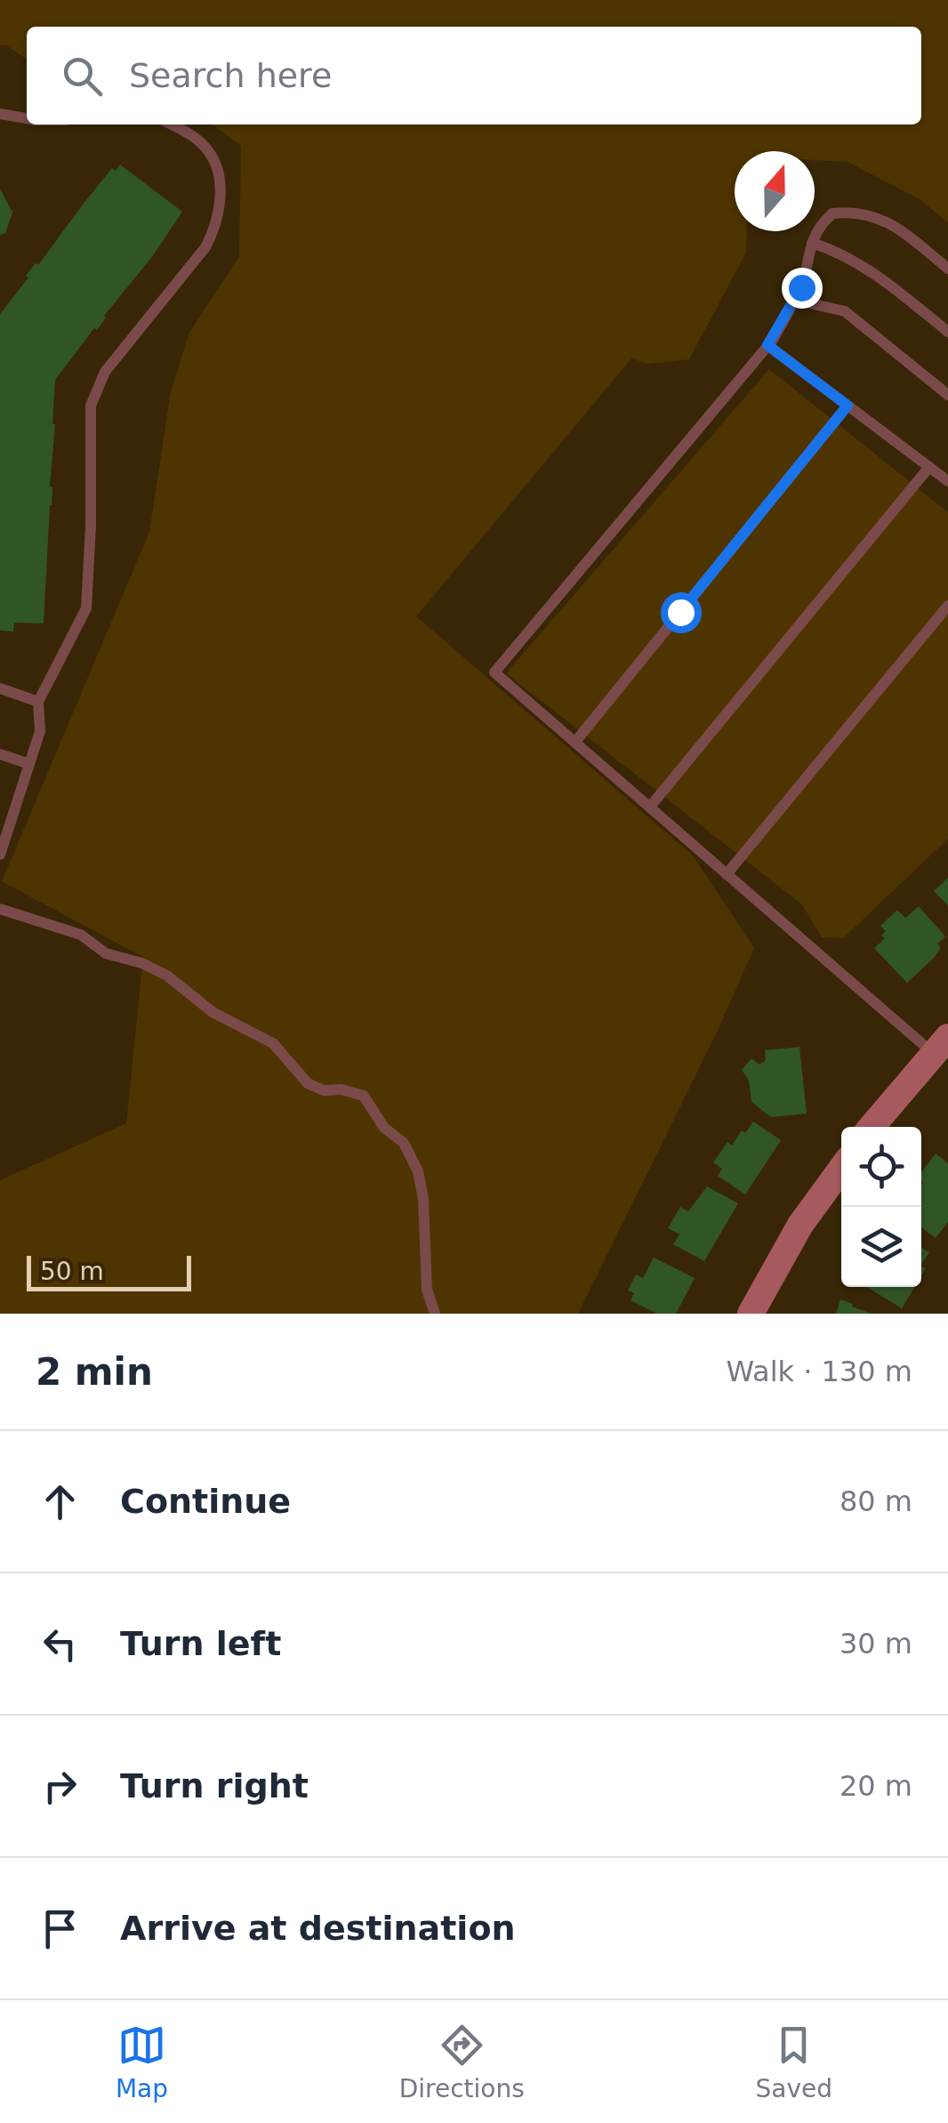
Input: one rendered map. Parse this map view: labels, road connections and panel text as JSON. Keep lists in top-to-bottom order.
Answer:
{
  "scale_bar": "50 m",
  "north": "top",
  "page": {
    "search": "Search here",
    "scale": "50 m",
    "heading": ["2 min", "Walk · 130 m"],
    "list": [
      ["Continue", "80 m"],
      ["Turn left", "30 m"],
      ["Turn right", "20 m"],
      "Arrive at destination"
    ],
    "nav": ["Map", "Directions", "Saved"]
  }
}
